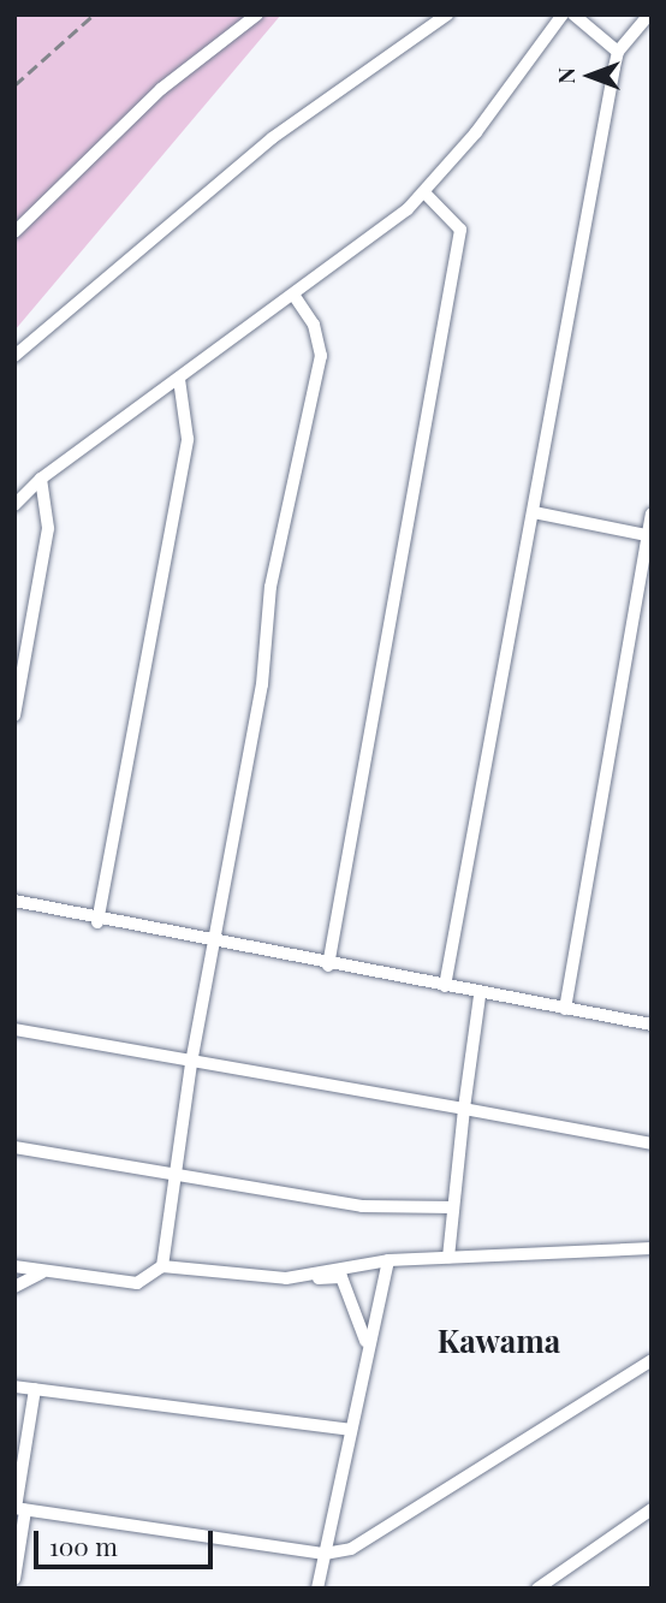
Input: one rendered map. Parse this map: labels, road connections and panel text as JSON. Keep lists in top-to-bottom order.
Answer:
{
  "districts": ["Kawama"],
  "scale_bar": "100 m",
  "north": "left"
}
